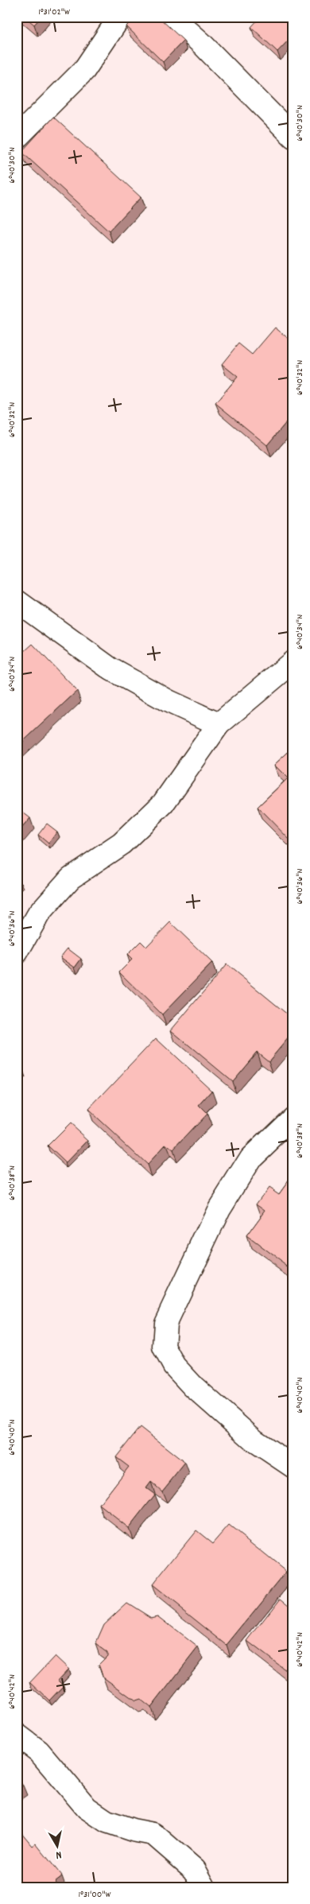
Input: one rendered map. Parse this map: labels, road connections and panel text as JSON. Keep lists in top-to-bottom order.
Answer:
{
  "north": "bottom",
  "coordinates": [
    "1°31'02\"W",
    "6°40'30\"N",
    "6°40'32\"N",
    "6°40'34\"N",
    "6°40'36\"N",
    "6°40'38\"N",
    "6°40'40\"N",
    "6°40'42\"N",
    "1°31'00\"W"
  ]
}
